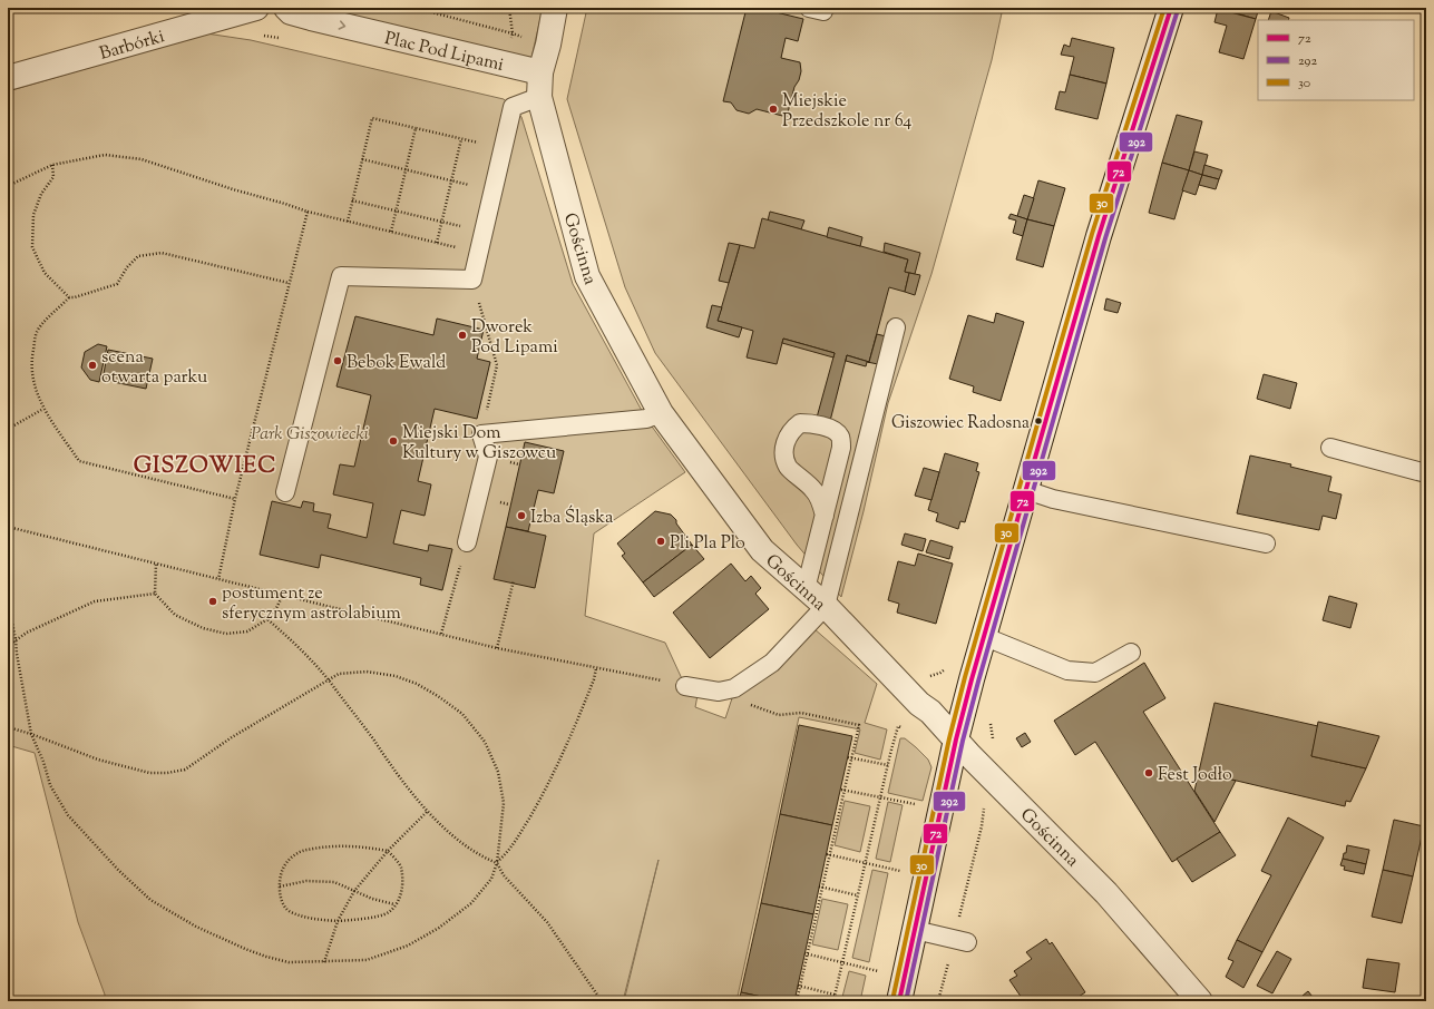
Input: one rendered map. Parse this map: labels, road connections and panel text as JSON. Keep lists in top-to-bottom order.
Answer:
{
  "streets": {
    "street": ["Barbórki", "Plac Pod Lipami", "Gościnna"]
  },
  "crossings": [
    ["Plac Pod Lipami", "Gościnna"]
  ],
  "one_way": ["Plac Pod Lipami"],
  "districts": ["GISZOWIEC"],
  "parks": ["Park Giszowiecki"],
  "places": [
    "Miejskie Przedszkole nr 64",
    "Dworek Pod Lipami",
    "Bebok Ewald",
    "scena otwarta parku",
    "Giszowiec Radosna",
    "Miejski Dom Kultury w Giszowcu",
    "Izba Śląska",
    "Pli Pla Plo",
    "postument ze sferycznym astrolabium",
    "Fest Jodło"
  ],
  "lines": ["transit line 72", "transit line 30", "transit line 292"],
  "legend": ["72", "292", "30"]
}
